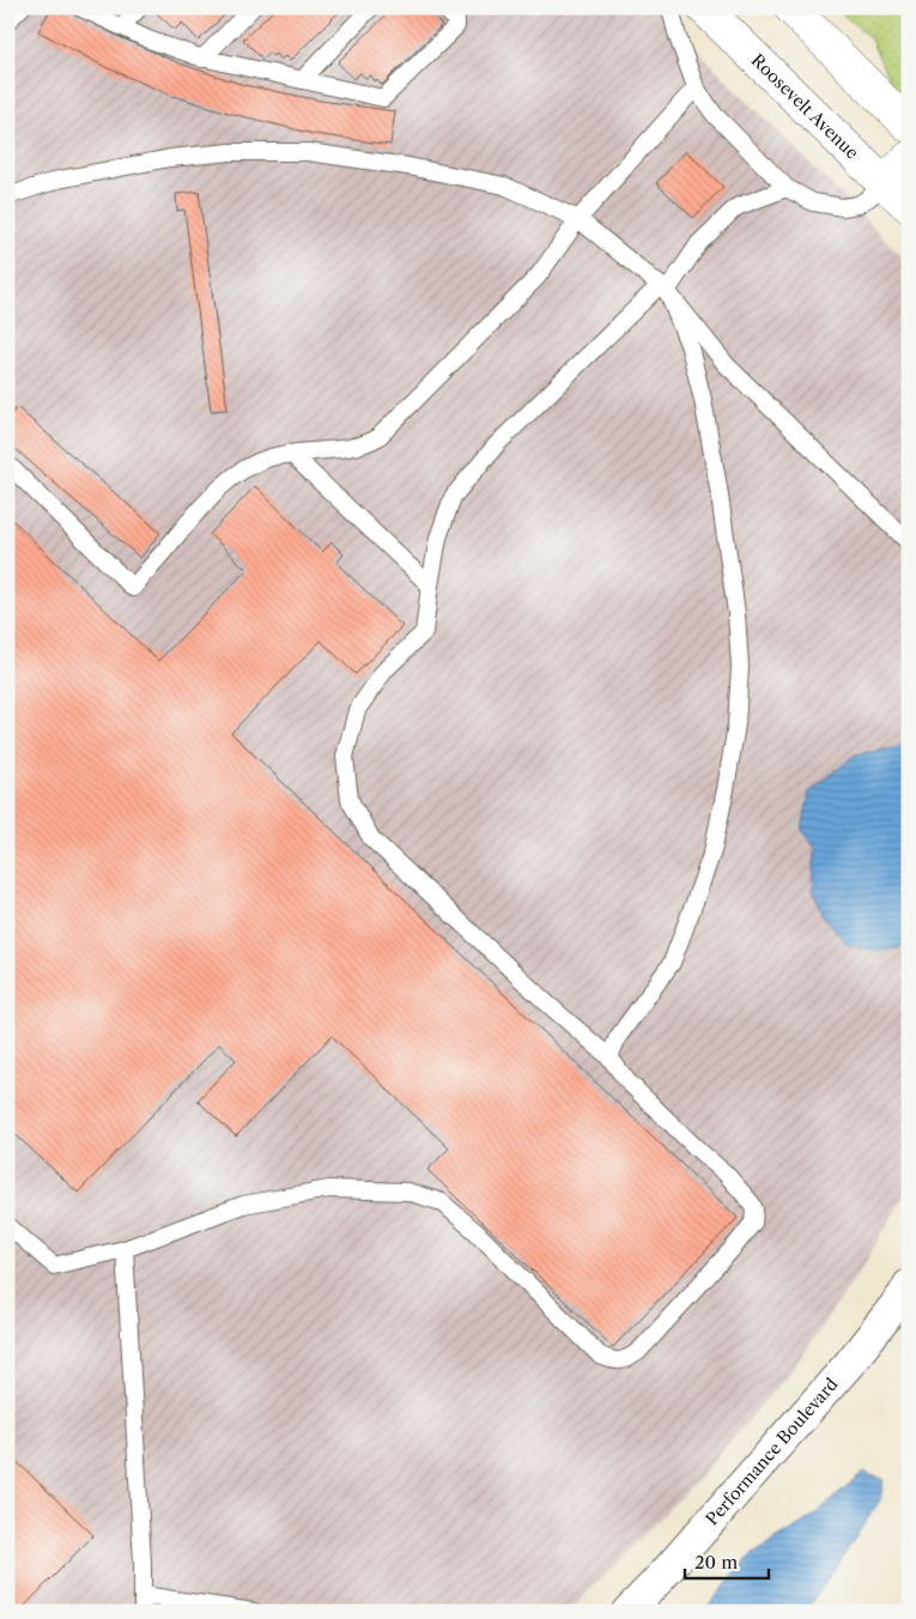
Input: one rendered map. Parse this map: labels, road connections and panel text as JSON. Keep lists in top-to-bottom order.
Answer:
{
  "streets": {
    "main road": ["Roosevelt Avenue"],
    "street": ["Performance Boulevard"]
  },
  "scale_bar": "20 m"
}
